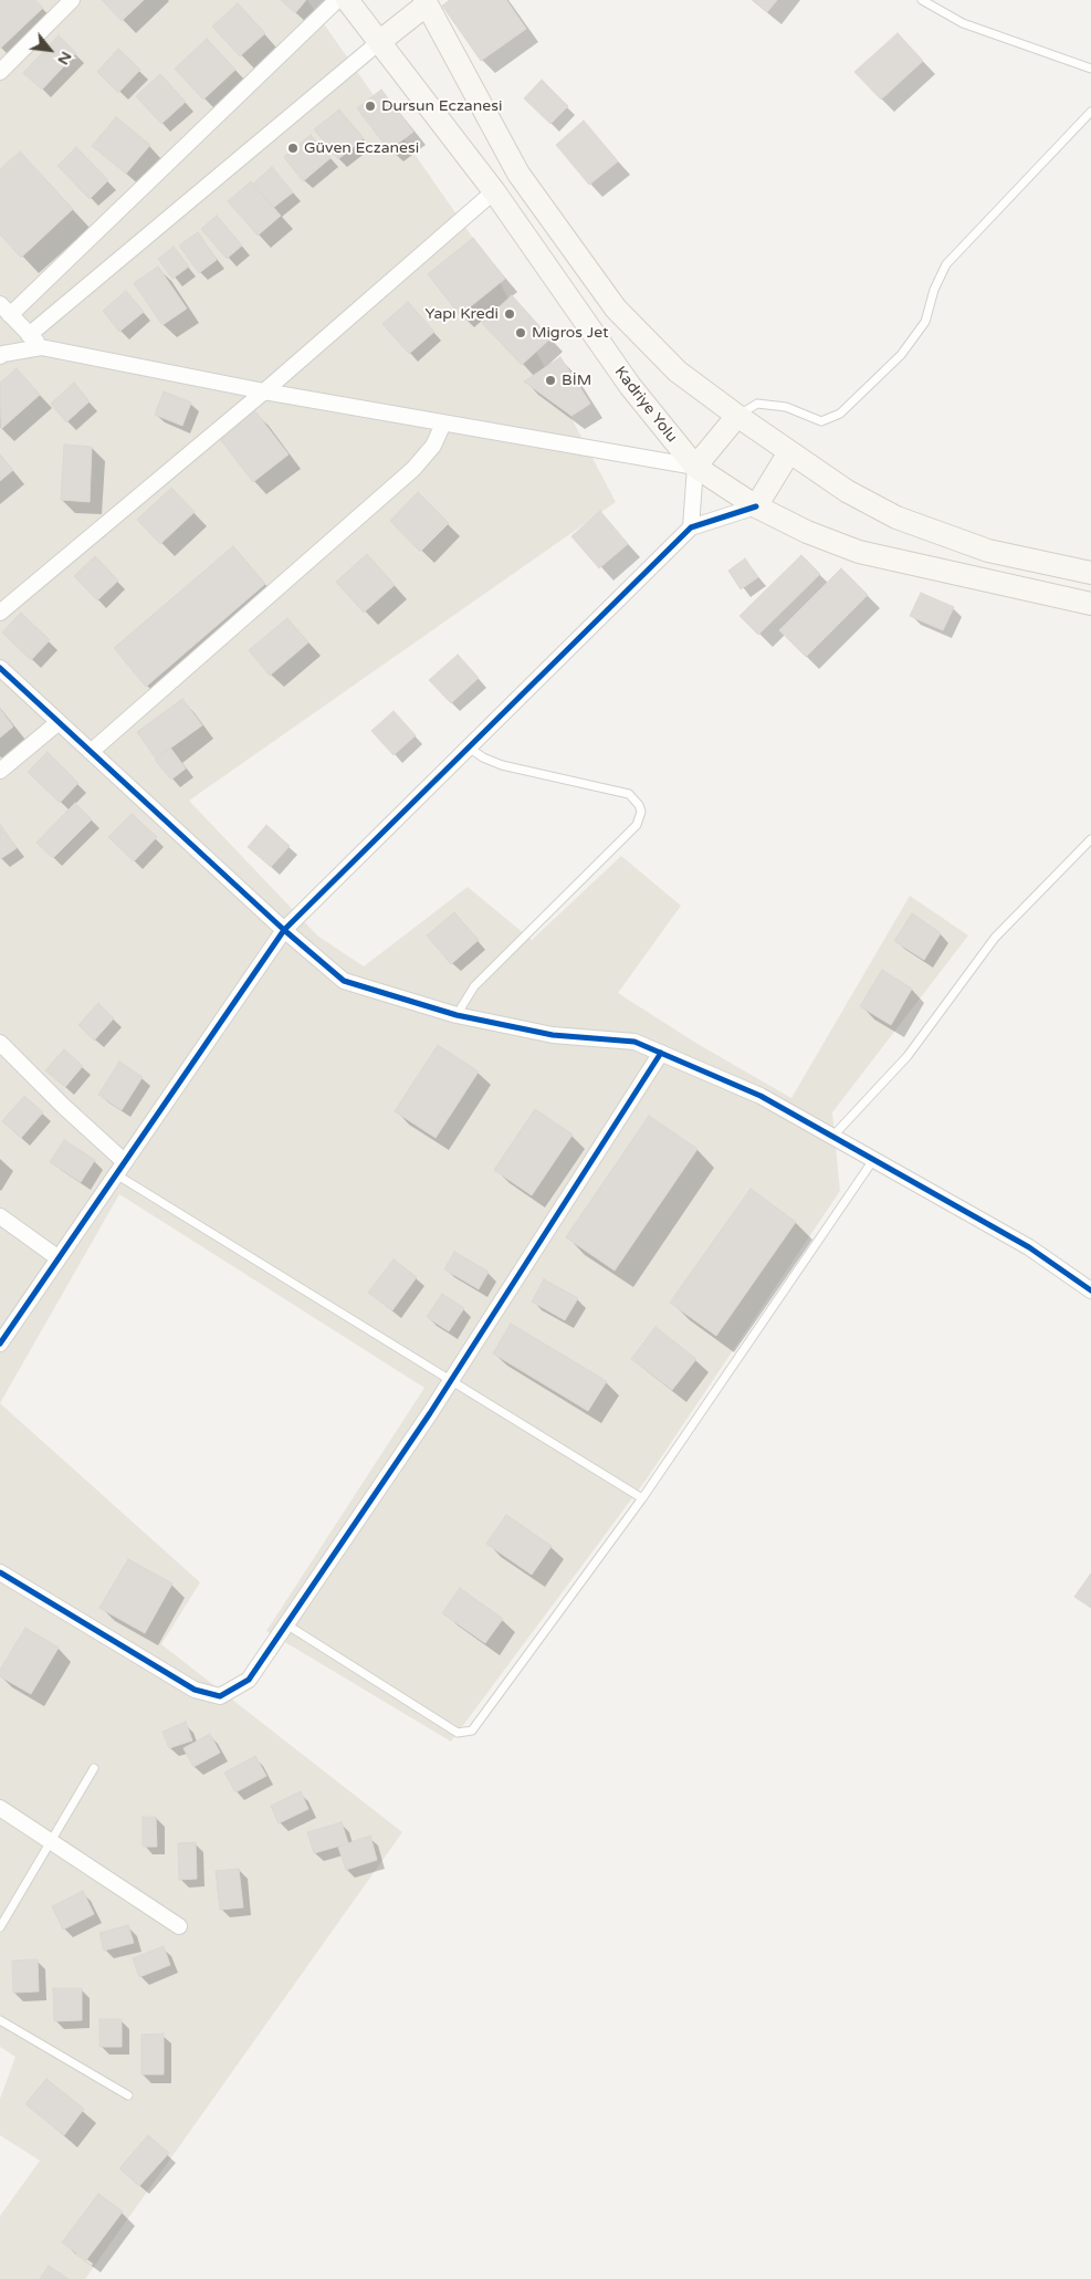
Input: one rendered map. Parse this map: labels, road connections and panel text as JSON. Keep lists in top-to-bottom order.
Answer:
{
  "streets": {
    "main road": ["Kadriye Yolu"]
  },
  "places": [
    "Dursun Eczanesi",
    "Güven Eczanesi",
    "Yapı Kredi",
    "Migros Jet",
    "BİM"
  ],
  "north": "bottom right"
}
